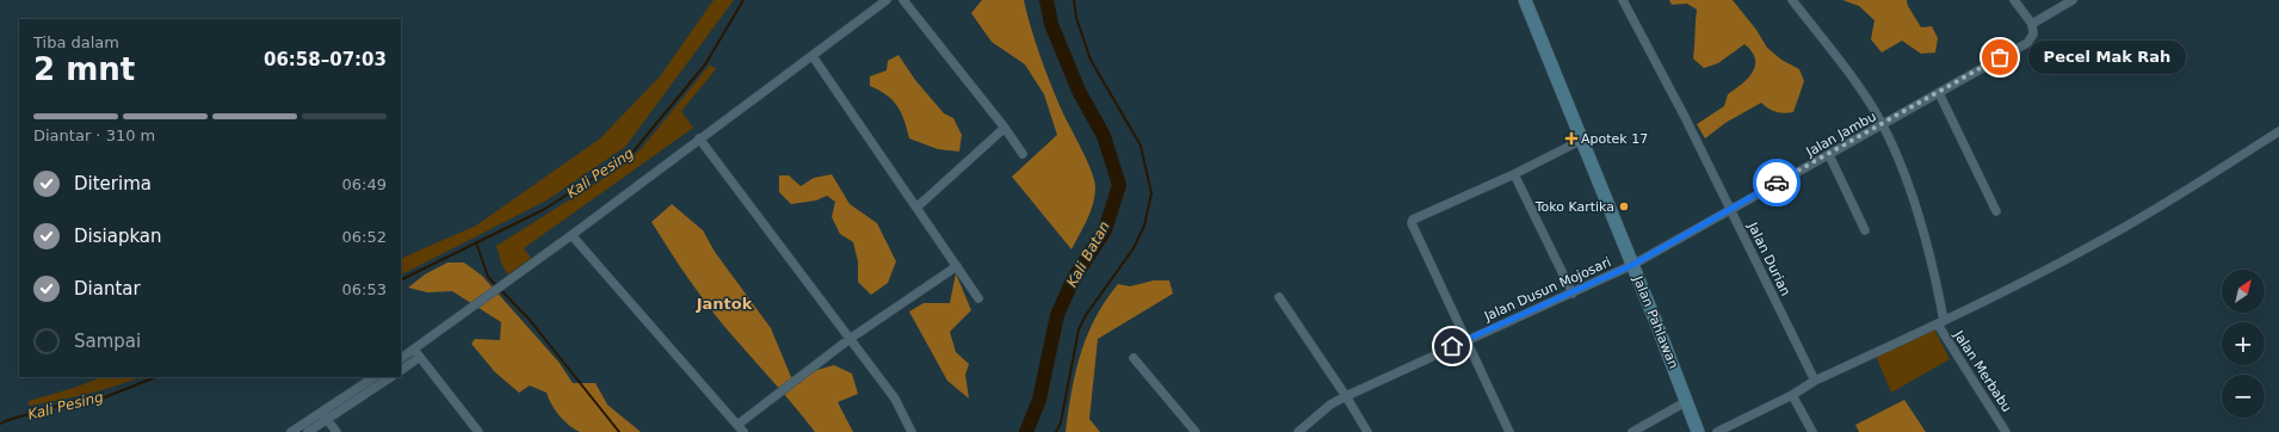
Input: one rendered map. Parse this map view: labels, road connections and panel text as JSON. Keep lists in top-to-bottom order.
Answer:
{
  "streets": {
    "main road": ["Jalan Pahlawan"],
    "street": [
      "Jalan Jambu",
      "Jalan Durian",
      "Jalan Dusun Mojosari",
      "Jalan Merbabu"
    ]
  },
  "crossings": [
    ["Jalan Jambu", "Jalan Durian"],
    ["Jalan Jambu", "Jalan Dusun Mojosari"],
    ["Jalan Jambu", "Jalan Pahlawan"],
    ["Jalan Dusun Mojosari", "Jalan Pahlawan"]
  ],
  "districts": ["Jantok"],
  "water": ["Kali Pesing", "Kali Batan"],
  "places": {
    "other": ["Pecel Mak Rah", "Toko Kartika"],
    "health": ["Apotek 17"]
  },
  "north": "top right",
  "page": {
    "heading": ["2 mnt", "Tiba dalam", "06:58–07:03"],
    "bubble": "Pecel Mak Rah",
    "bar": "Diantar · 310 m",
    "list": [
      ["Diterima", "06:49"],
      ["Disiapkan", "06:52"],
      ["Diantar", "06:53"],
      "Sampai"
    ],
    "map_buttons": ["+", "−"]
  }
}
